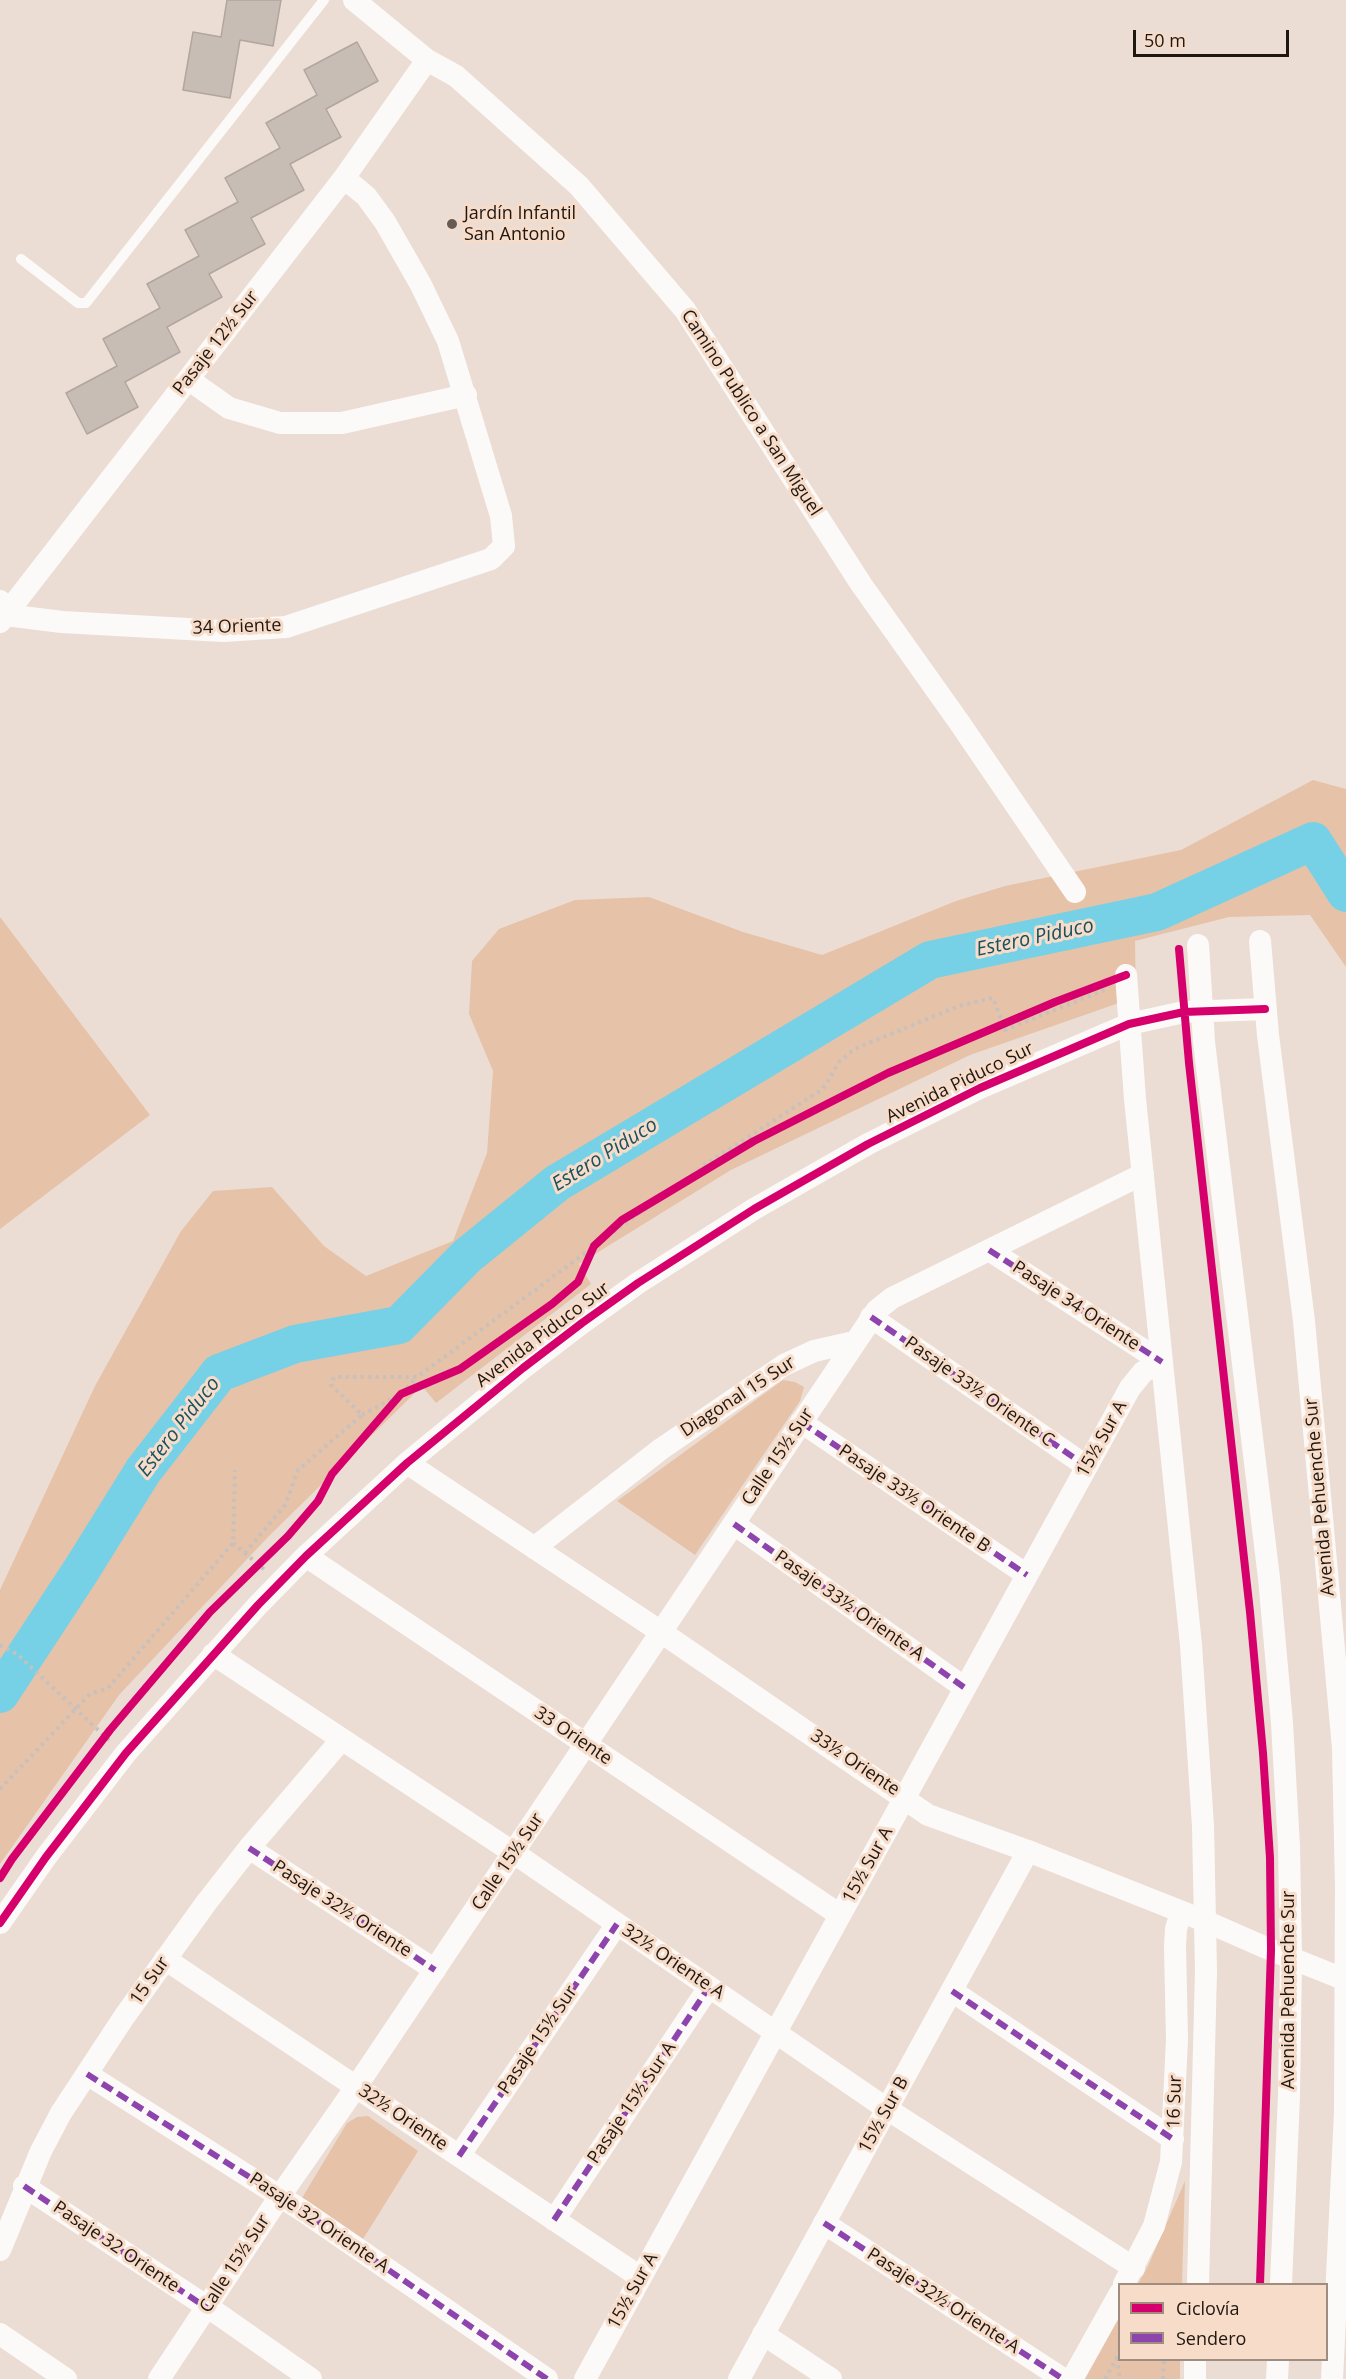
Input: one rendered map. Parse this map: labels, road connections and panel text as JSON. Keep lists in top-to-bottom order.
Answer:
{
  "streets": {
    "street": [
      "Pasaje 12½ Sur",
      "Camino Publico a San Miguel",
      "34 Oriente",
      "Avenida Piduco Sur",
      "Pasaje 34 Oriente",
      "Pasaje 33½ Oriente C",
      "Diagonal 15 Sur",
      "15½ Sur A",
      "Calle 15½ Sur",
      "Avenida Pehuenche Sur",
      "Pasaje 33½ Oriente B",
      "Pasaje 33½ Oriente A",
      "33 Oriente",
      "33½ Oriente",
      "Pasaje 32½ Oriente",
      "32½ Oriente A",
      "15 Sur",
      "Pasaje 15½ Sur",
      "16 Sur",
      "Pasaje 15½ Sur A",
      "15½ Sur B",
      "32½ Oriente",
      "Pasaje 32 Oriente A",
      "Pasaje 32 Oriente",
      "Pasaje 32½ Oriente A"
    ]
  },
  "crossings": [
    ["Pasaje 12½ Sur", "Camino Publico a San Miguel"],
    ["Pasaje 12½ Sur", "34 Oriente"],
    ["Avenida Piduco Sur", "Avenida Pehuenche Sur"],
    ["Avenida Piduco Sur", "33 Oriente"],
    ["Avenida Piduco Sur", "33½ Oriente"],
    ["Avenida Piduco Sur", "32½ Oriente A"],
    ["Pasaje 34 Oriente", "15½ Sur A"],
    ["Pasaje 33½ Oriente C", "15½ Sur A"],
    ["Diagonal 15 Sur", "Calle 15½ Sur"],
    ["Diagonal 15 Sur", "33½ Oriente"],
    ["15½ Sur A", "Pasaje 33½ Oriente B"],
    ["15½ Sur A", "Pasaje 33½ Oriente A"],
    ["15½ Sur A", "33 Oriente"],
    ["15½ Sur A", "33½ Oriente"],
    ["15½ Sur A", "32½ Oriente A"],
    ["15½ Sur A", "32½ Oriente"],
    ["Calle 15½ Sur", "Pasaje 33½ Oriente B"],
    ["Calle 15½ Sur", "Pasaje 33½ Oriente A"],
    ["Calle 15½ Sur", "33 Oriente"],
    ["Calle 15½ Sur", "33½ Oriente"],
    ["Calle 15½ Sur", "Pasaje 32½ Oriente"],
    ["Calle 15½ Sur", "32½ Oriente A"],
    ["Calle 15½ Sur", "32½ Oriente"],
    ["Calle 15½ Sur", "Pasaje 32 Oriente A"],
    ["Calle 15½ Sur", "Pasaje 32 Oriente"],
    ["Avenida Pehuenche Sur", "33½ Oriente"],
    ["33½ Oriente", "16 Sur"],
    ["33½ Oriente", "15½ Sur B"],
    ["Pasaje 32½ Oriente", "15 Sur"],
    ["32½ Oriente A", "15 Sur"],
    ["32½ Oriente A", "Pasaje 15½ Sur"],
    ["32½ Oriente A", "16 Sur"],
    ["32½ Oriente A", "Pasaje 15½ Sur A"],
    ["32½ Oriente A", "15½ Sur B"],
    ["15 Sur", "32½ Oriente"],
    ["15 Sur", "Pasaje 32 Oriente A"],
    ["15 Sur", "Pasaje 32 Oriente"],
    ["Pasaje 15½ Sur", "32½ Oriente"],
    ["Pasaje 15½ Sur A", "32½ Oriente"],
    ["15½ Sur B", "Pasaje 32½ Oriente A"]
  ],
  "water": ["Estero Piduco"],
  "places": ["Jardín Infantil San Antonio"],
  "legend": ["Ciclovía", "Sendero"],
  "scale_bar": "50 m"
}
